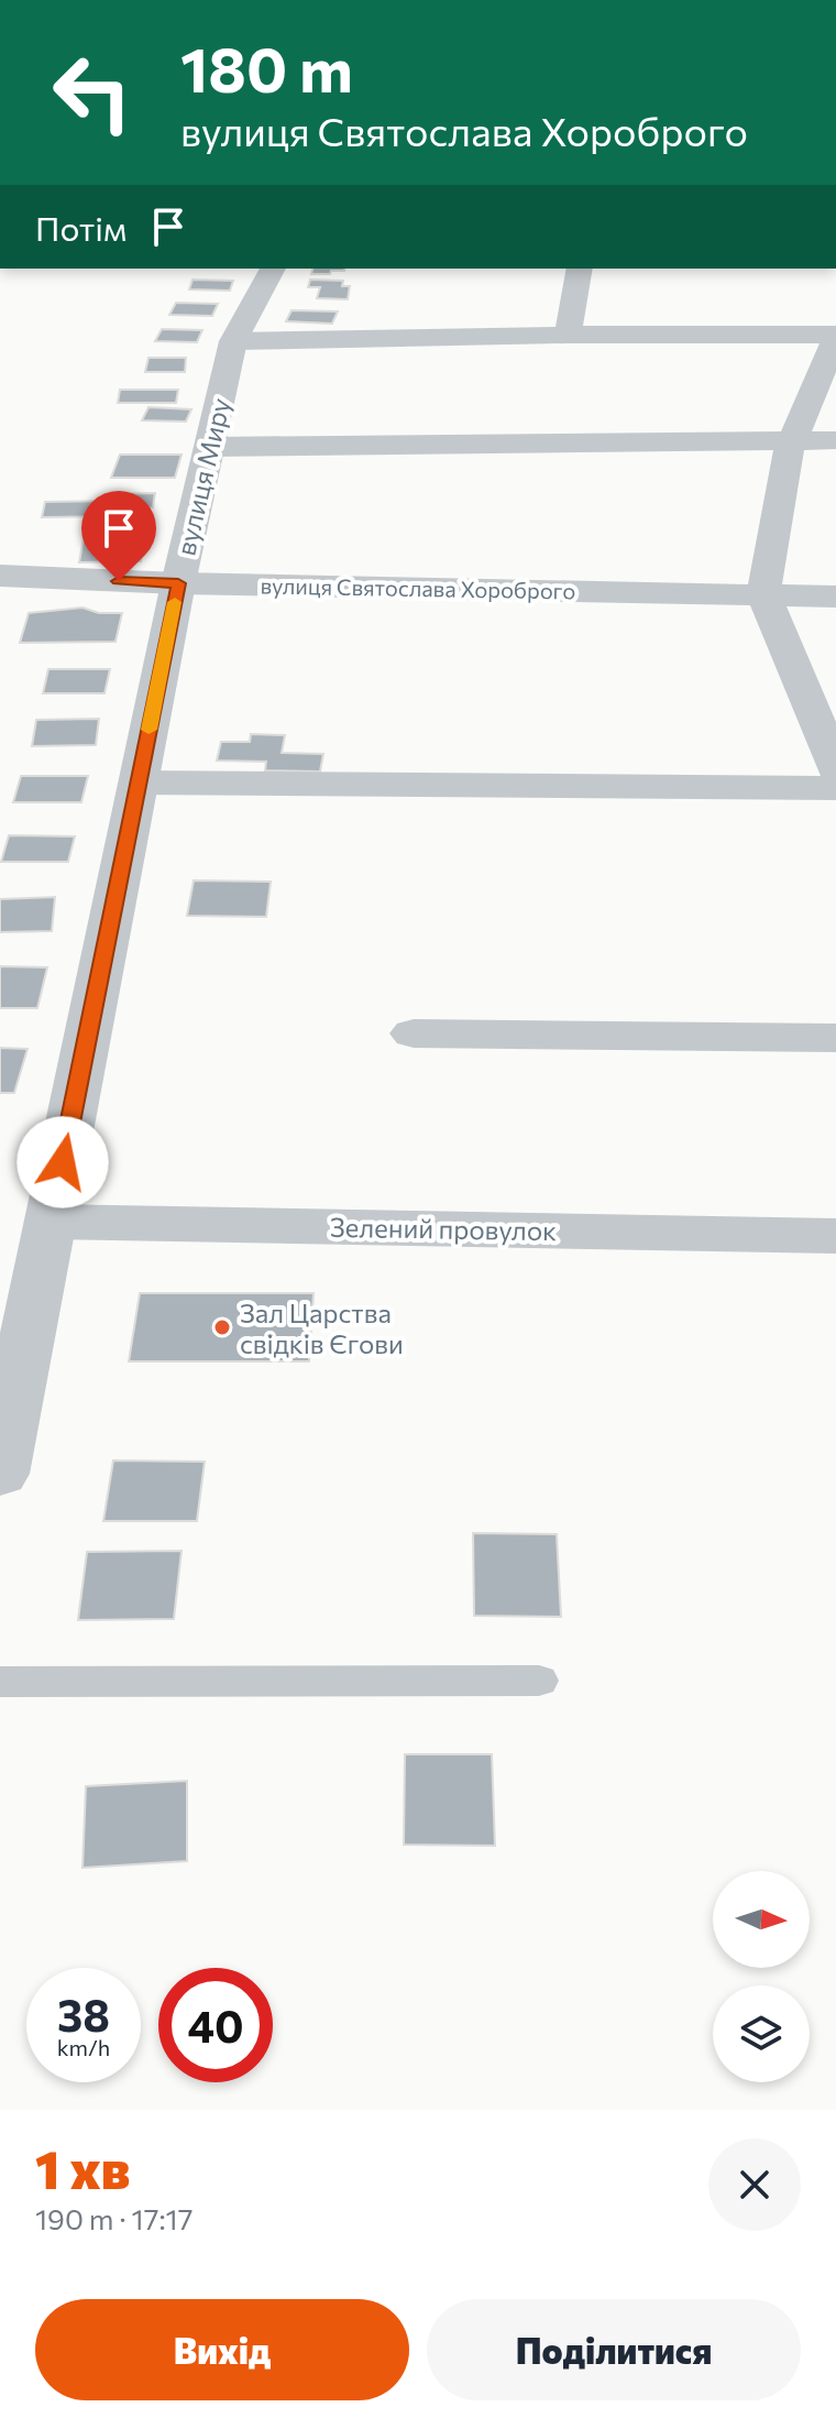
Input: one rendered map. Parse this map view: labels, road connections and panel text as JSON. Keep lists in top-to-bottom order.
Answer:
{
  "streets": {
    "street": ["вулиця Миру", "вулиця Святослава Хороброго", "Зелений провулок"]
  },
  "crossings": [
    ["вулиця Миру", "вулиця Святослава Хороброго"],
    ["вулиця Миру", "Зелений провулок"]
  ],
  "places": ["Зал Царства свідків Єгови"],
  "north": "right",
  "page": {
    "turn": ["180 m", "вулиця Святослава Хороброго"],
    "then": "Потім",
    "speed": "38 km/h",
    "limit": "40",
    "heading": ["1 хв", "190 m · 17:17"],
    "buttons": ["Вихід", "Поділитися"]
  }
}
